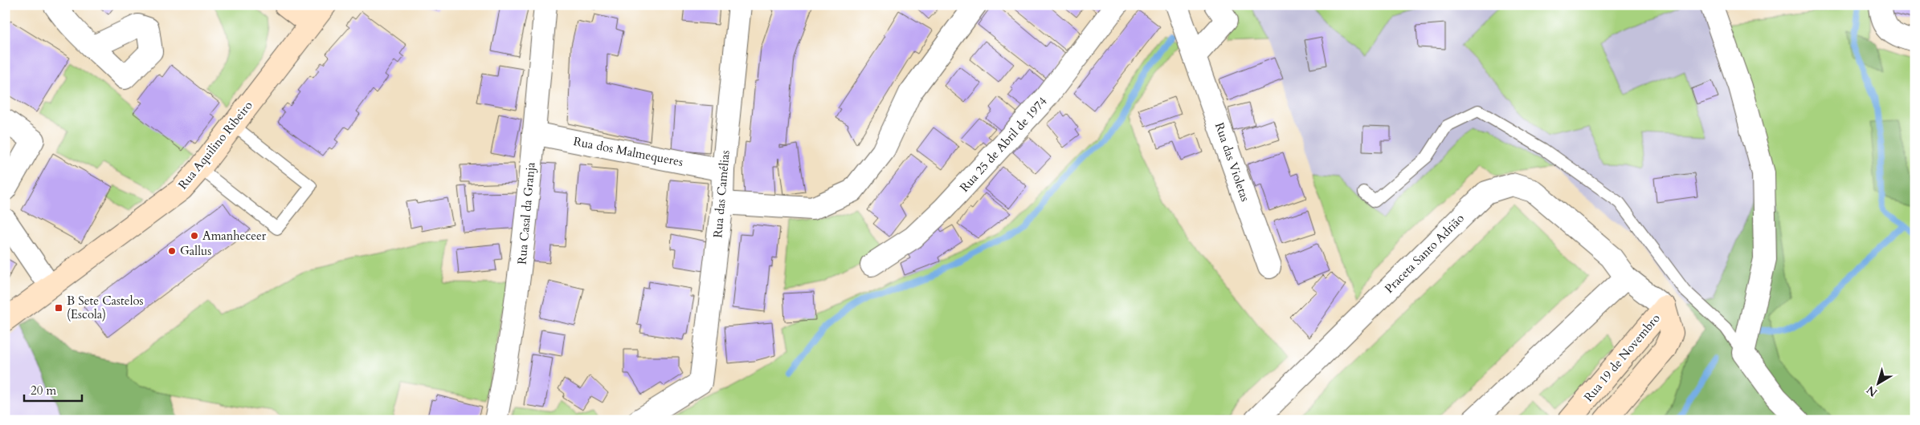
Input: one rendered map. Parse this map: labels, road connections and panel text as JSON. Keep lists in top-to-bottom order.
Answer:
{
  "streets": {
    "street": [
      "Rua 25 de Abril de 1974",
      "Rua Aquilino Ribeiro",
      "Rua dos Malmequeres",
      "Rua das Violetas",
      "Rua das Camélias",
      "Rua Casal da Granja",
      "Praceta Santo Adrião",
      "Rua 19 de Novembro"
    ]
  },
  "crossings": [
    ["Rua dos Malmequeres", "Rua das Camélias"],
    ["Rua dos Malmequeres", "Rua Casal da Granja"],
    ["Praceta Santo Adrião", "Rua 19 de Novembro"]
  ],
  "places": {
    "other": ["Amanheceer", "Gallus"],
    "transit": ["B Sete Castelos (Escola)"]
  },
  "scale_bar": "20 m",
  "north": "bottom left"
}
